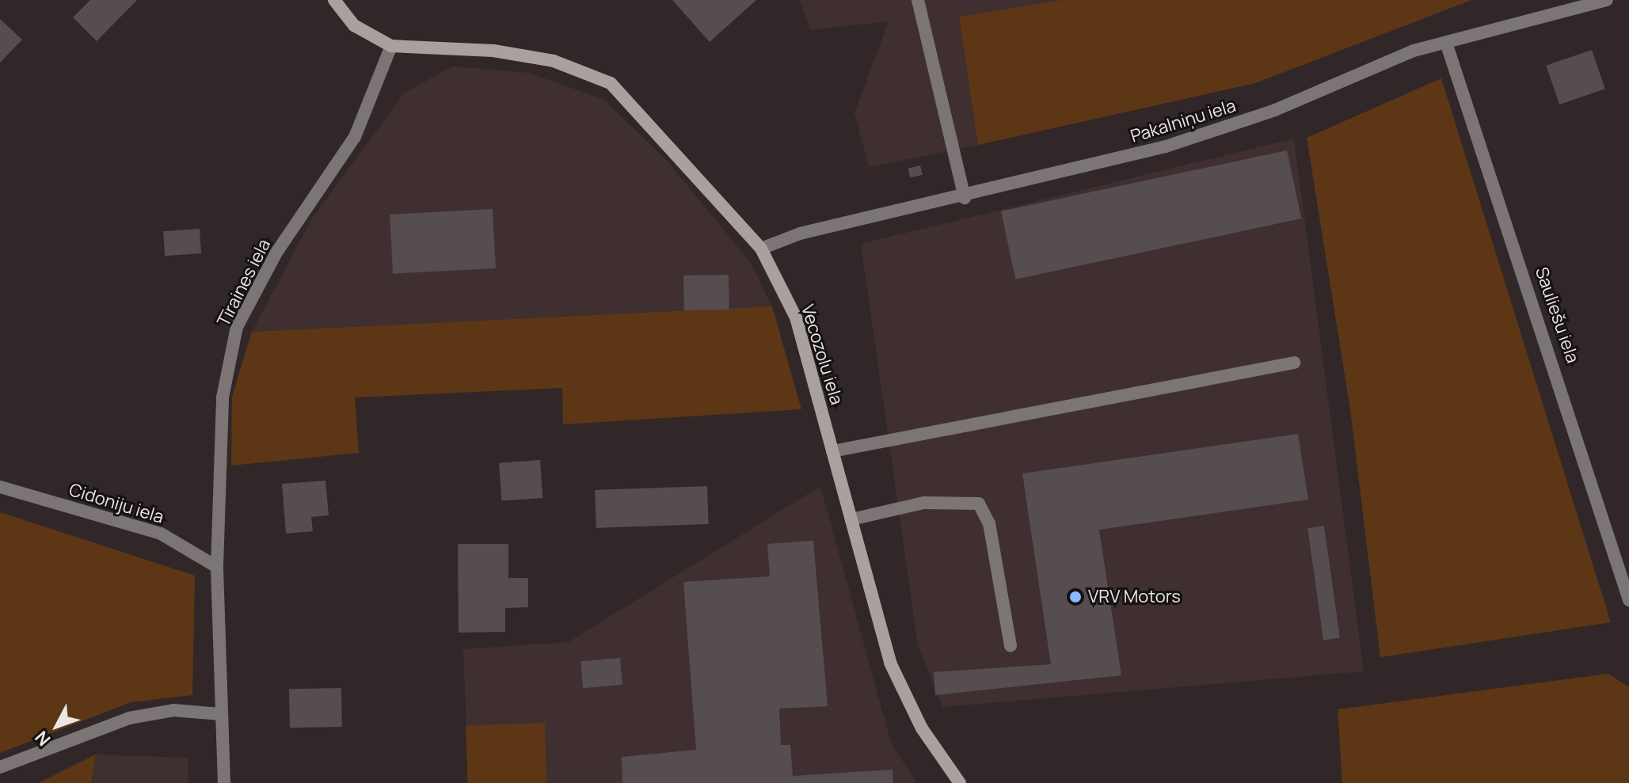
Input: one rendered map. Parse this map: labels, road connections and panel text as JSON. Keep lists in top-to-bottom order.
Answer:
{
  "streets": {
    "street": [
      "Pakalniņu iela",
      "Tīraines iela",
      "Sauliešu iela",
      "Vecozolu iela",
      "Cidoniju iela"
    ]
  },
  "crossings": [
    ["Pakalniņu iela", "Sauliešu iela"],
    ["Pakalniņu iela", "Vecozolu iela"],
    ["Tīraines iela", "Vecozolu iela"],
    ["Tīraines iela", "Cidoniju iela"]
  ],
  "places": ["VRV Motors"],
  "north": "bottom left"
}
